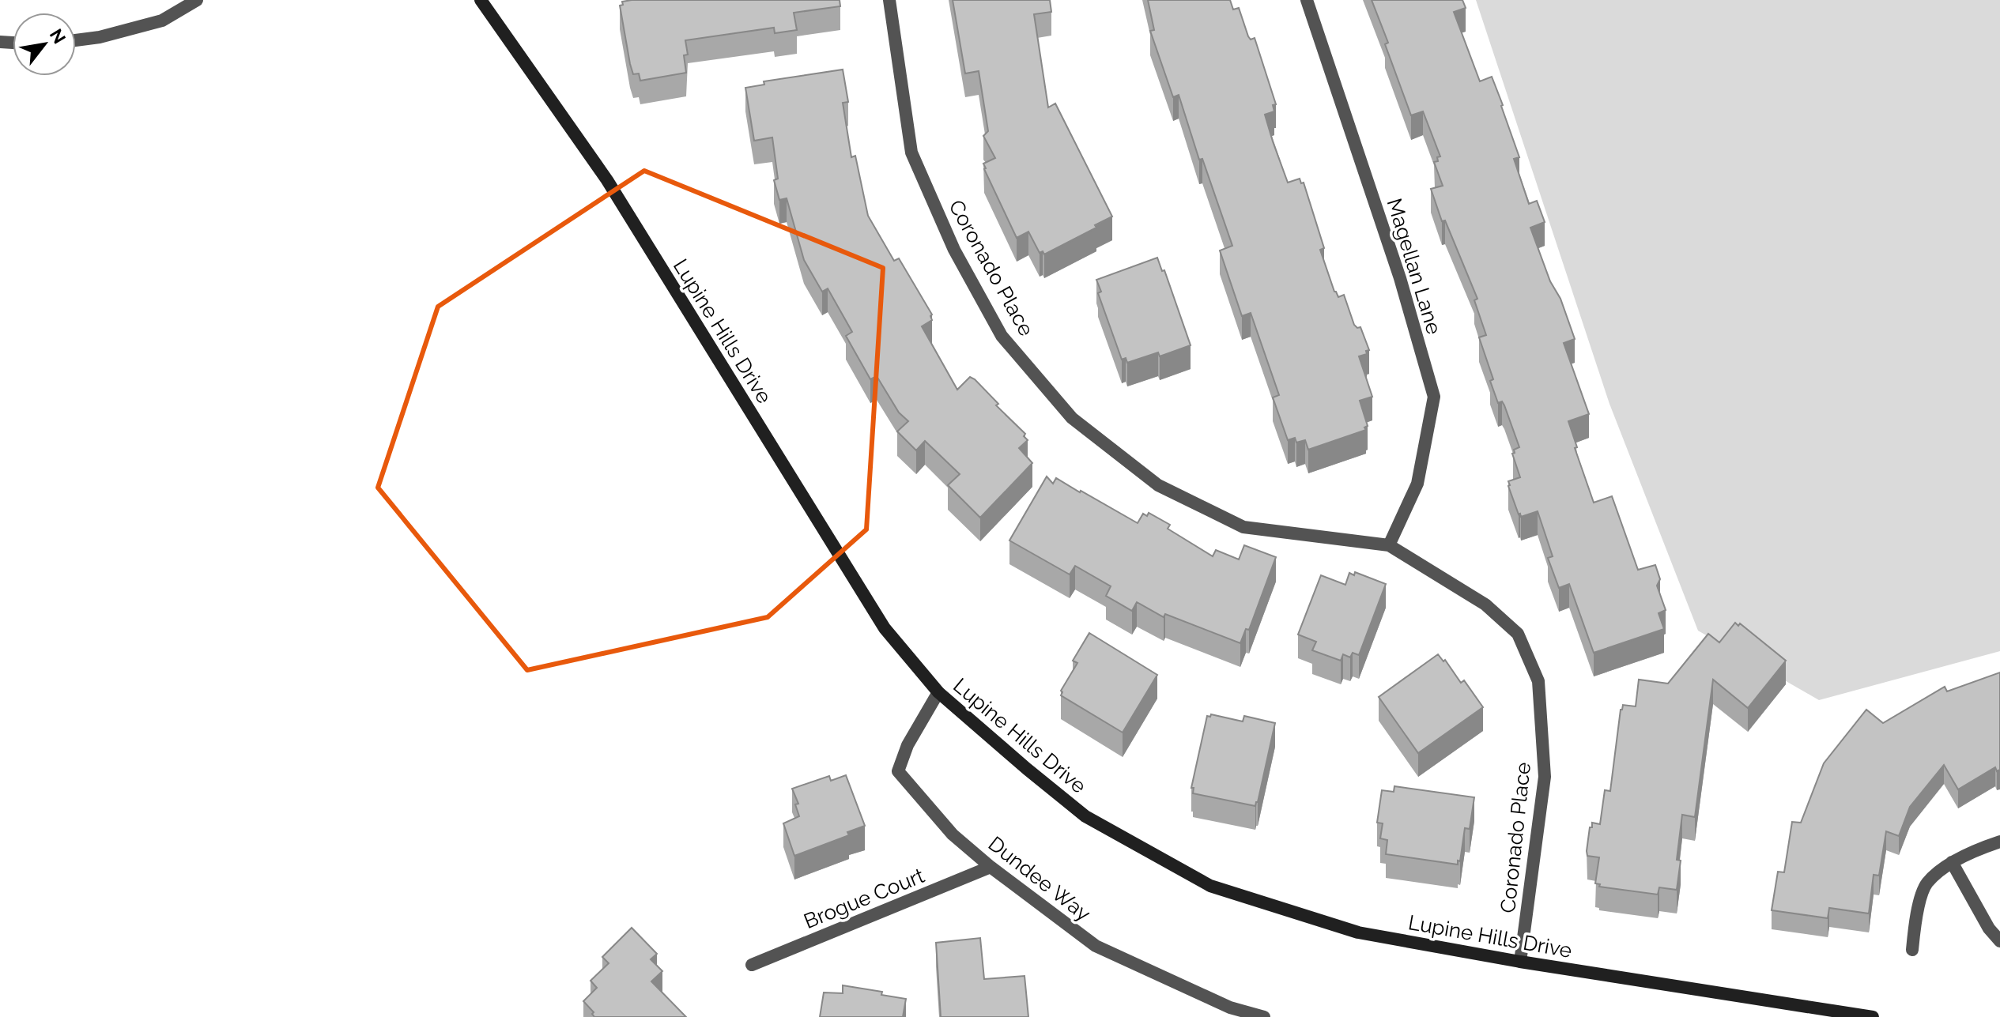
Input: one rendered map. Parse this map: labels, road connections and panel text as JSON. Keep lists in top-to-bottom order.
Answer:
{
  "streets": {
    "street": [
      "Magellan Lane",
      "Coronado Place",
      "Lupine Hills Drive",
      "Dundee Way",
      "Brogue Court"
    ]
  },
  "crossings": [
    ["Magellan Lane", "Coronado Place"],
    ["Coronado Place", "Lupine Hills Drive"],
    ["Lupine Hills Drive", "Dundee Way"],
    ["Dundee Way", "Brogue Court"]
  ],
  "north": "top right"
}
